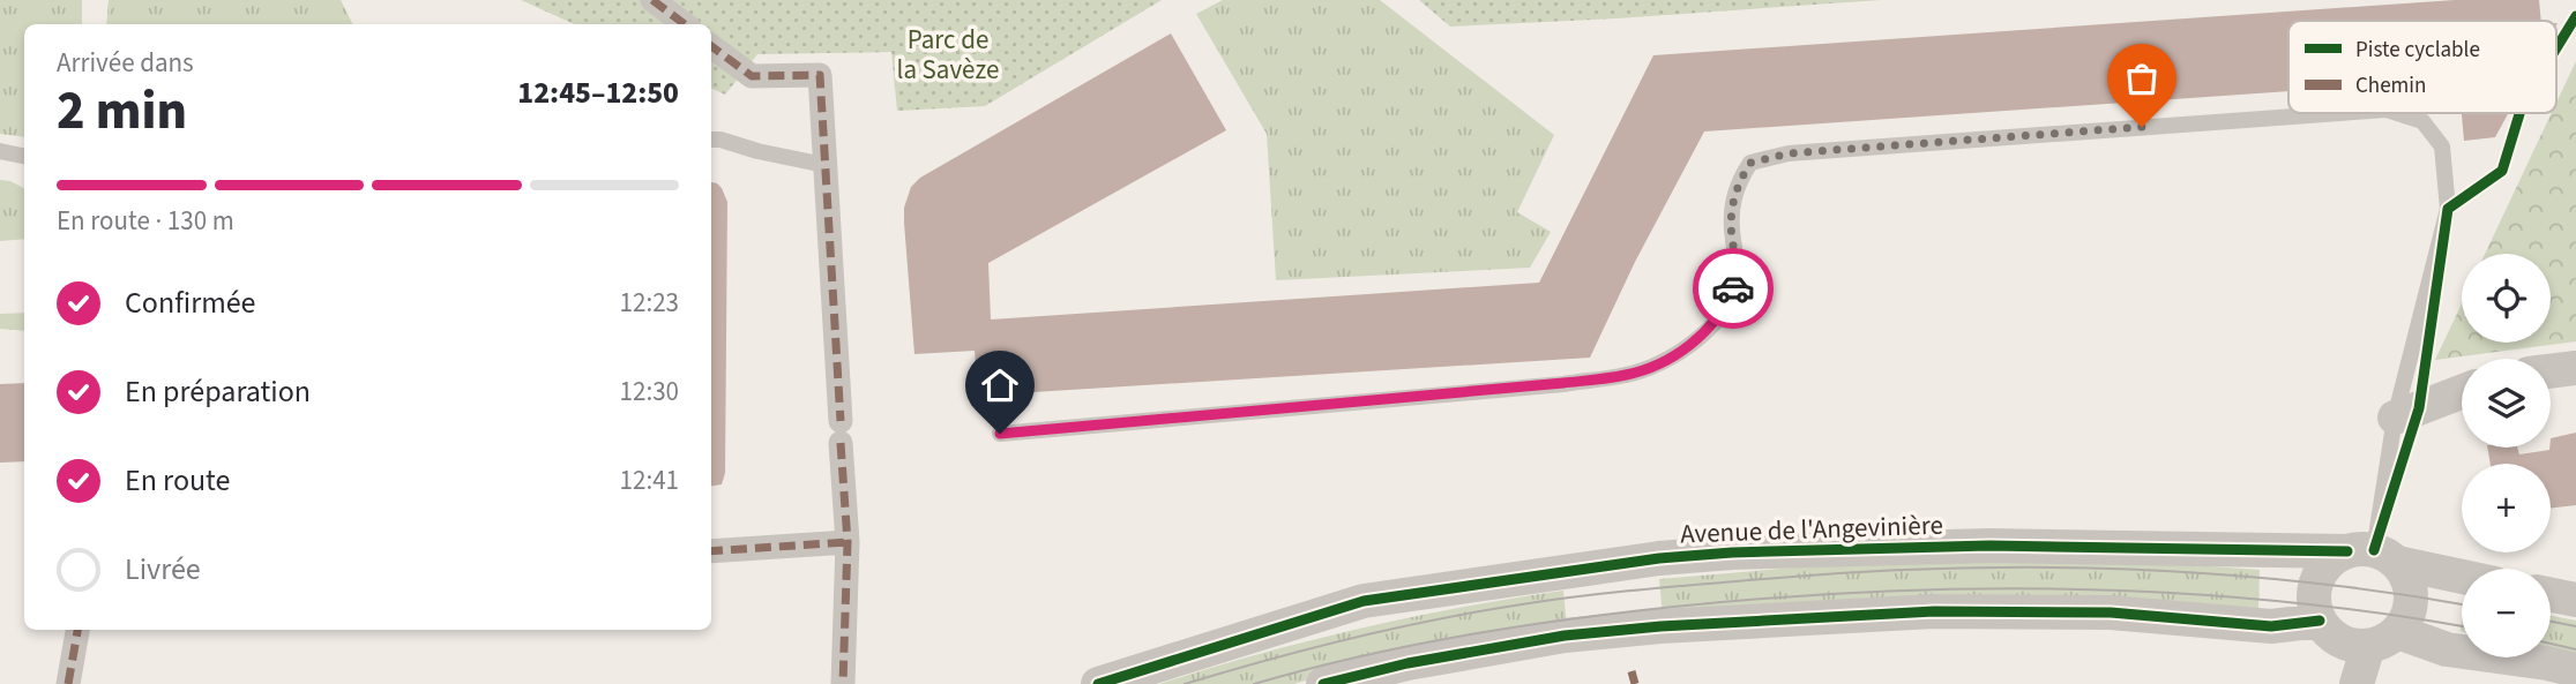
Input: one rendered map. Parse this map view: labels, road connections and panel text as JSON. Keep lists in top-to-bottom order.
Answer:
{
  "streets": {
    "street": ["Avenue de l'Angevinière"]
  },
  "parks": ["Parc de la Savèze"],
  "legend": ["Piste cyclable", "Chemin"],
  "page": {
    "heading": ["2 min", "Arrivée dans", "12:45–12:50"],
    "bar": "En route · 130 m",
    "map_buttons": ["+", "−"],
    "list": [
      ["Confirmée", "12:23"],
      ["En préparation", "12:30"],
      ["En route", "12:41"],
      "Livrée"
    ]
  }
}
